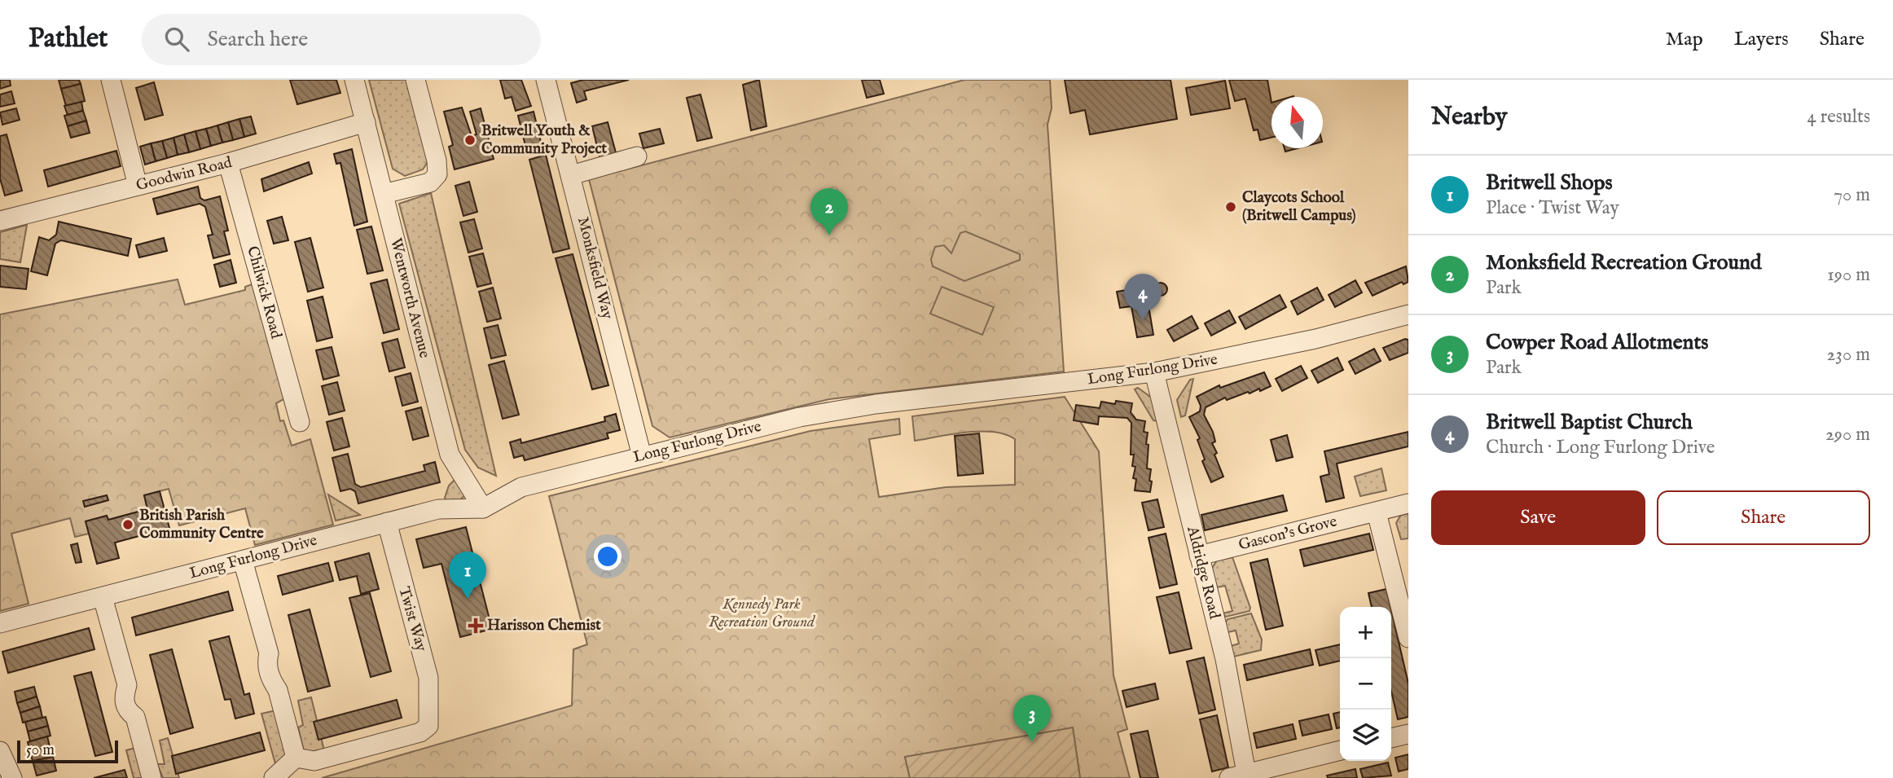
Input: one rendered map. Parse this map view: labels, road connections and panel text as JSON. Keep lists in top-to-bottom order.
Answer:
{
  "streets": {
    "street": [
      "Goodwin Road",
      "Monksfield Way",
      "Chilwick Road",
      "Wentworth Avenue",
      "Long Furlong Drive",
      "Gascon's Grove",
      "Aldridge Road",
      "Twist Way"
    ]
  },
  "crossings": [
    ["Goodwin Road", "Chilwick Road"],
    ["Goodwin Road", "Wentworth Avenue"],
    ["Monksfield Way", "Long Furlong Drive"],
    ["Wentworth Avenue", "Long Furlong Drive"],
    ["Long Furlong Drive", "Aldridge Road"],
    ["Long Furlong Drive", "Twist Way"],
    ["Gascon's Grove", "Aldridge Road"]
  ],
  "parks": ["Kennedy Park Recreation Ground"],
  "places": {
    "other": ["Britwell Youth & Community Project", "Claycots School (Britwell Campus)", "British Parish Community Centre"],
    "health": ["Harisson Chemist"]
  },
  "scale_bar": "50 m",
  "north": "top",
  "page": {
    "header": "Pathlet",
    "search": "Search here",
    "nav": ["Map", "Layers", "Share"],
    "heading": ["Nearby", "4 results"],
    "list": [
      {
        "mark": "1",
        "name": "Britwell Shops",
        "note": "Place · Twist Way",
        "value": "70 m"
      },
      {
        "mark": "2",
        "name": "Monksfield Recreation Ground",
        "note": "Park",
        "value": "190 m"
      },
      {
        "mark": "3",
        "name": "Cowper Road Allotments",
        "note": "Park",
        "value": "230 m"
      },
      {
        "mark": "4",
        "name": "Britwell Baptist Church",
        "note": "Church · Long Furlong Drive",
        "value": "290 m"
      }
    ],
    "pins": [
      "2",
      "4",
      "1",
      "3"
    ],
    "buttons": ["Save", "Share"],
    "map_buttons": ["+", "−"],
    "scale": "50 m"
  }
}
